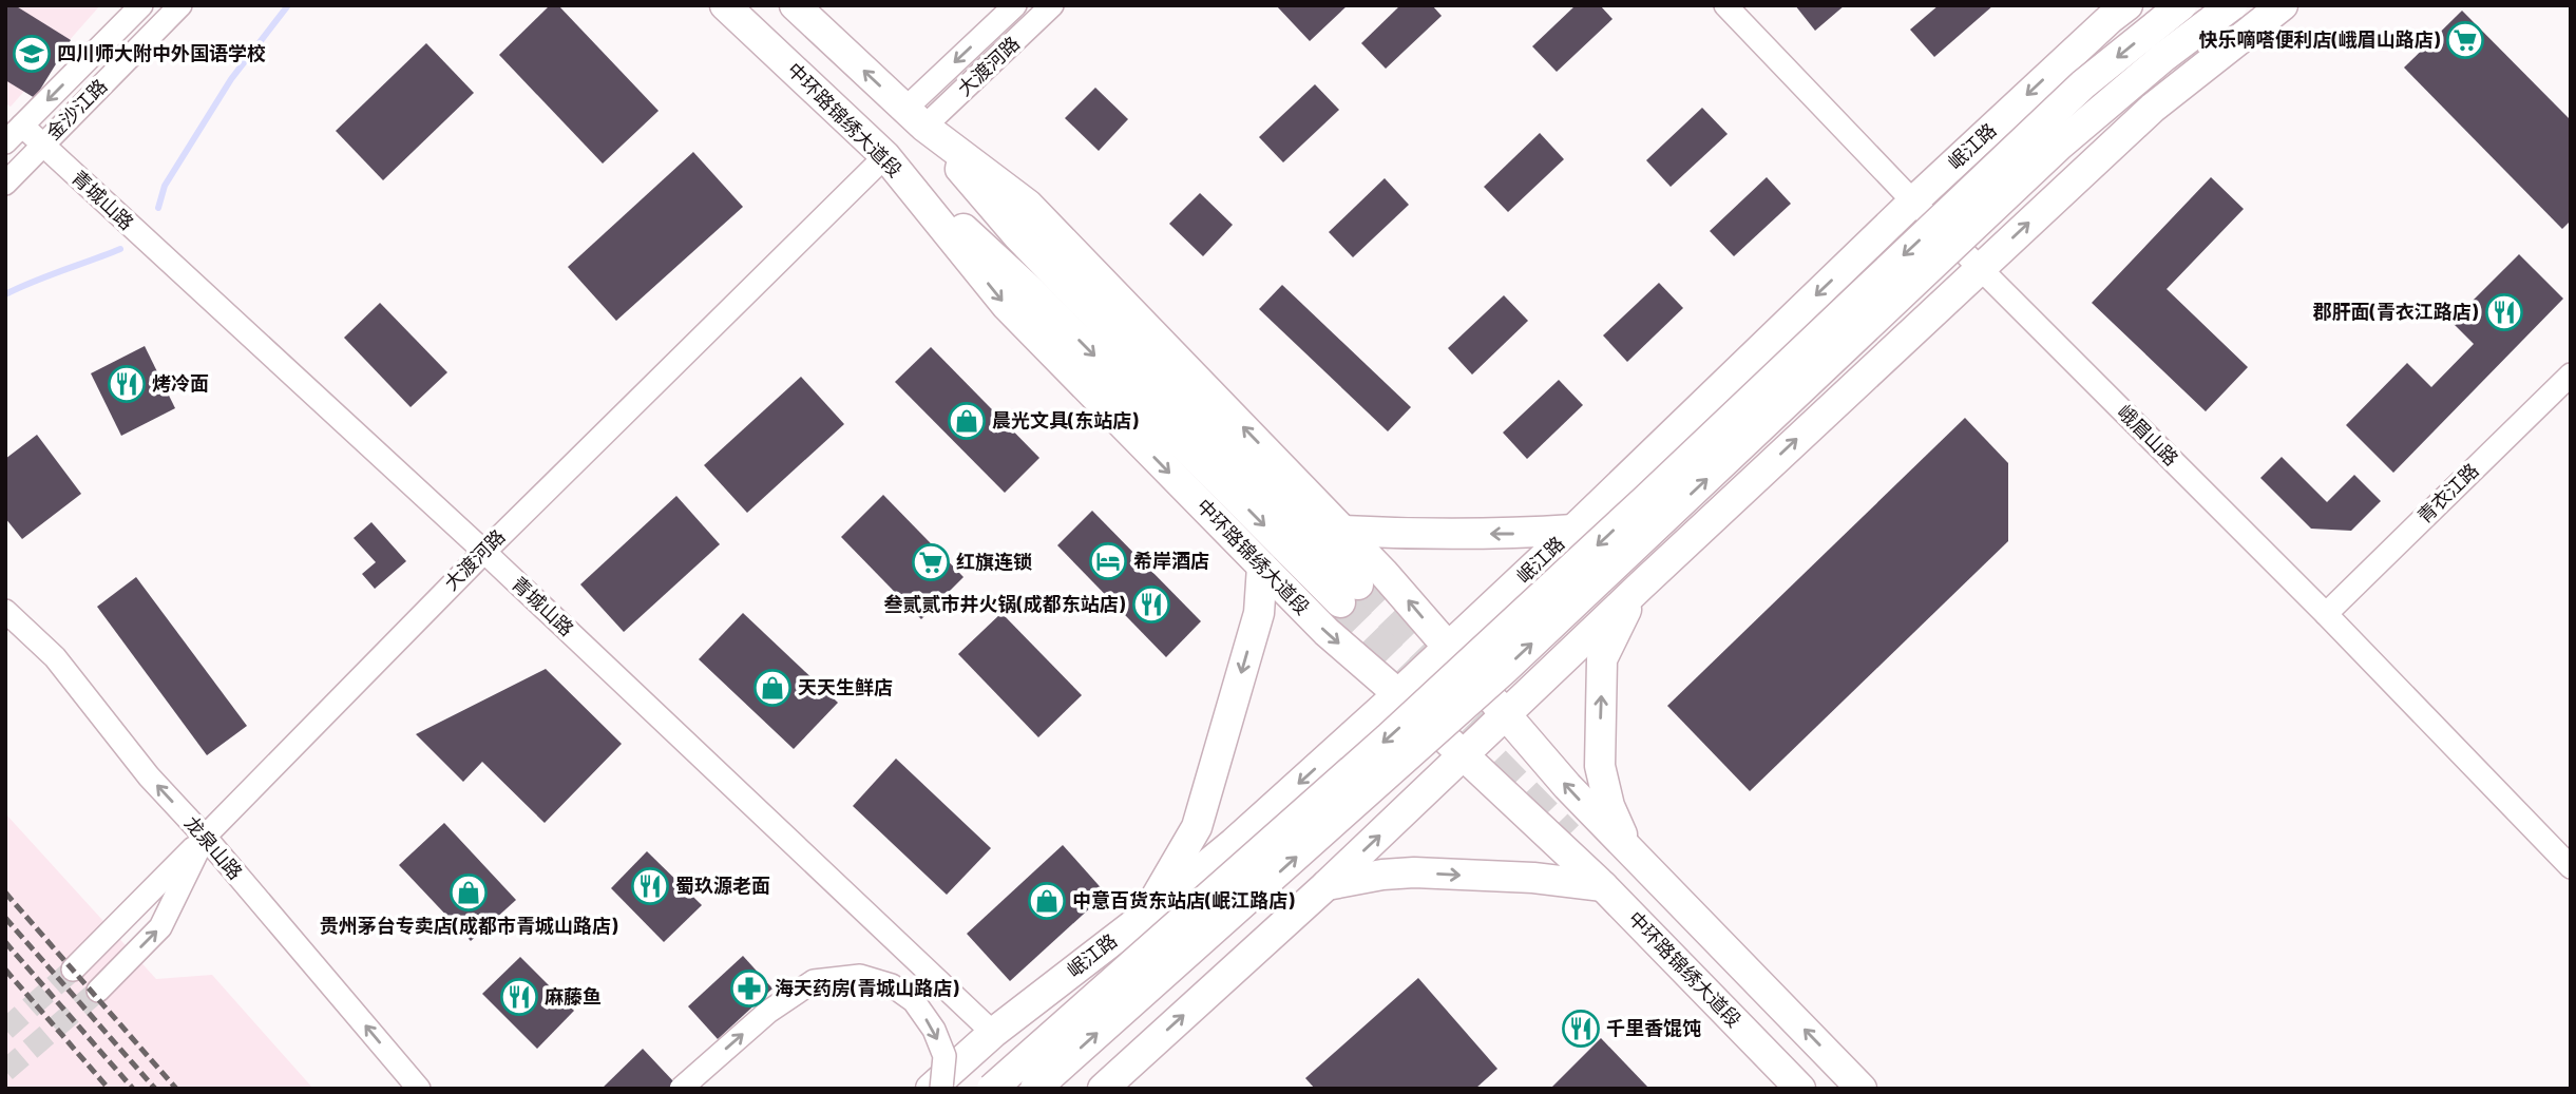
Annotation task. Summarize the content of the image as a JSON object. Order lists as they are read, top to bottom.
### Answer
{
  "streets": {
    "main road": ["中环路锦绣大道段", "岷江路"],
    "street": [
      "大渡河路",
      "金沙江路",
      "青城山路",
      "峨眉山路",
      "青衣江路",
      "龙泉山路"
    ]
  },
  "crossings": [
    ["大渡河路", "中环路锦绣大道段"],
    ["大渡河路", "青城山路"],
    ["大渡河路", "龙泉山路"],
    ["金沙江路", "青城山路"],
    ["中环路锦绣大道段", "岷江路"],
    ["岷江路", "青城山路"],
    ["岷江路", "峨眉山路"],
    ["峨眉山路", "青衣江路"]
  ],
  "one_way": ["龙泉山路"],
  "places": {
    "supermarket": ["快乐嘀嗒便利店(峨眉山路店)", "红旗连锁"],
    "school or university": ["四川师大附中外国语学校"],
    "restaurant": [
      "郡肝面(青衣江路店)",
      "烤冷面",
      "叁贰贰市井火锅(成都东站店)",
      "蜀玖源老面",
      "麻藤鱼",
      "千里香馄饨"
    ],
    "shop": [
      "晨光文具(东站店)",
      "天天生鲜店",
      "贵州茅台专卖店(成都市青城山路店)",
      "中意百货东站店(岷江路店)"
    ],
    "hotel": ["希岸酒店"],
    "pharmacy": ["海天药房(青城山路店)"]
  }
}
